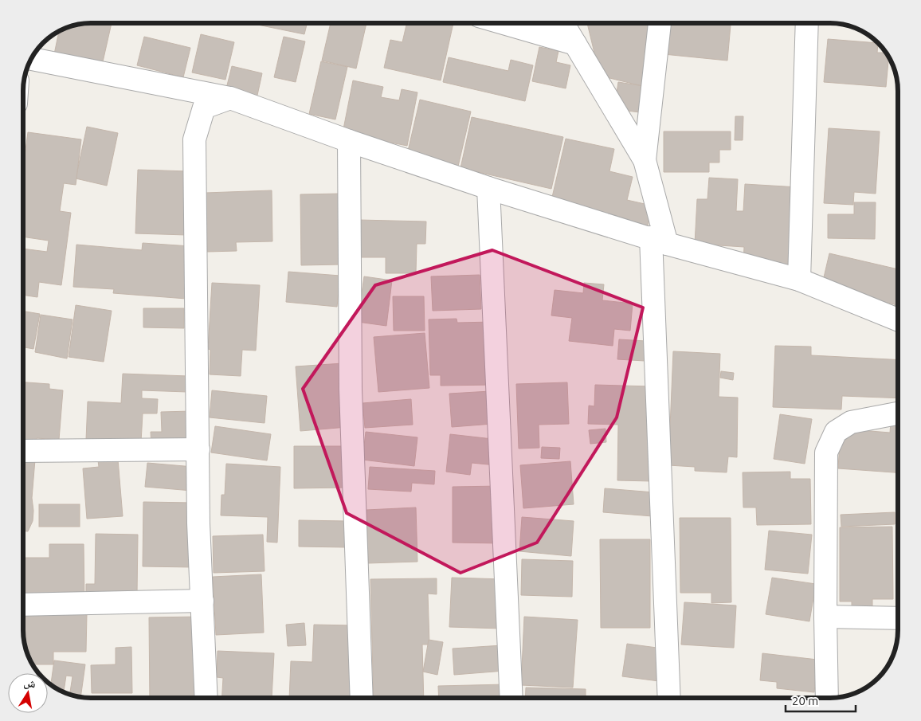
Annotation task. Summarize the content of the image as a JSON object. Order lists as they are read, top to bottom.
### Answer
{
  "scale_bar": "20 m",
  "north": "top"
}
